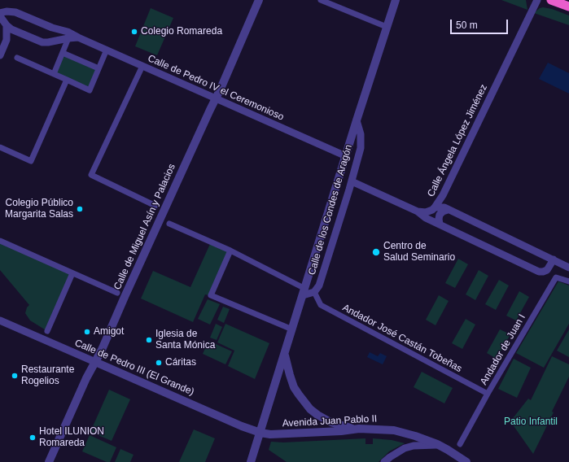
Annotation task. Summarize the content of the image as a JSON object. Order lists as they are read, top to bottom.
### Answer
{
  "streets": {
    "street": [
      "Calle de Pedro IV el Ceremonioso",
      "Calle Ángela López Jiménez",
      "Calle de los Condes de Aragón",
      "Calle de Miguel Asín y Palacios",
      "Andador José Castán Tobeñas",
      "Andador de Juan I",
      "Calle de Pedro III (El Grande)",
      "Avenida Juan Pablo II"
    ]
  },
  "crossings": [
    ["Calle de Pedro IV el Ceremonioso", "Calle de los Condes de Aragón"],
    ["Calle de Pedro IV el Ceremonioso", "Calle de Miguel Asín y Palacios"],
    ["Calle de los Condes de Aragón", "Andador José Castán Tobeñas"],
    ["Calle de los Condes de Aragón", "Calle de Pedro III (El Grande)"],
    ["Calle de los Condes de Aragón", "Avenida Juan Pablo II"],
    ["Calle de Miguel Asín y Palacios", "Calle de Pedro III (El Grande)"],
    ["Andador José Castán Tobeñas", "Andador de Juan I"],
    ["Calle de Pedro III (El Grande)", "Avenida Juan Pablo II"]
  ],
  "parks": ["Patio Infantil"],
  "places": [
    "Colegio Romareda",
    "Colegio Público Margarita Salas",
    "Centro de Salud Seminario",
    "Amigot",
    "Iglesia de Santa Mónica",
    "Cáritas",
    "Restaurante Rogelios",
    "Hotel ILUNION Romareda"
  ],
  "scale_bar": "50 m"
}
